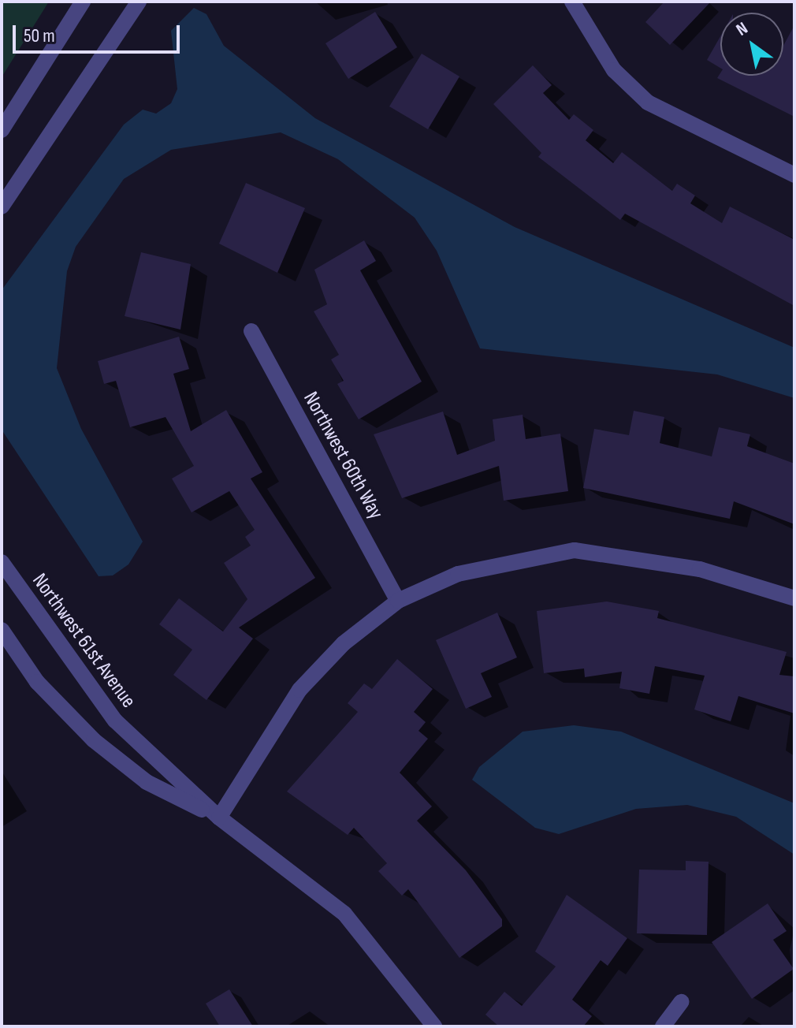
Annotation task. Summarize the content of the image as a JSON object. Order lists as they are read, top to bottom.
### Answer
{
  "streets": {
    "street": ["Northwest 60th Way", "Northwest 61st Avenue"]
  },
  "scale_bar": "50 m",
  "north": "top left"
}
